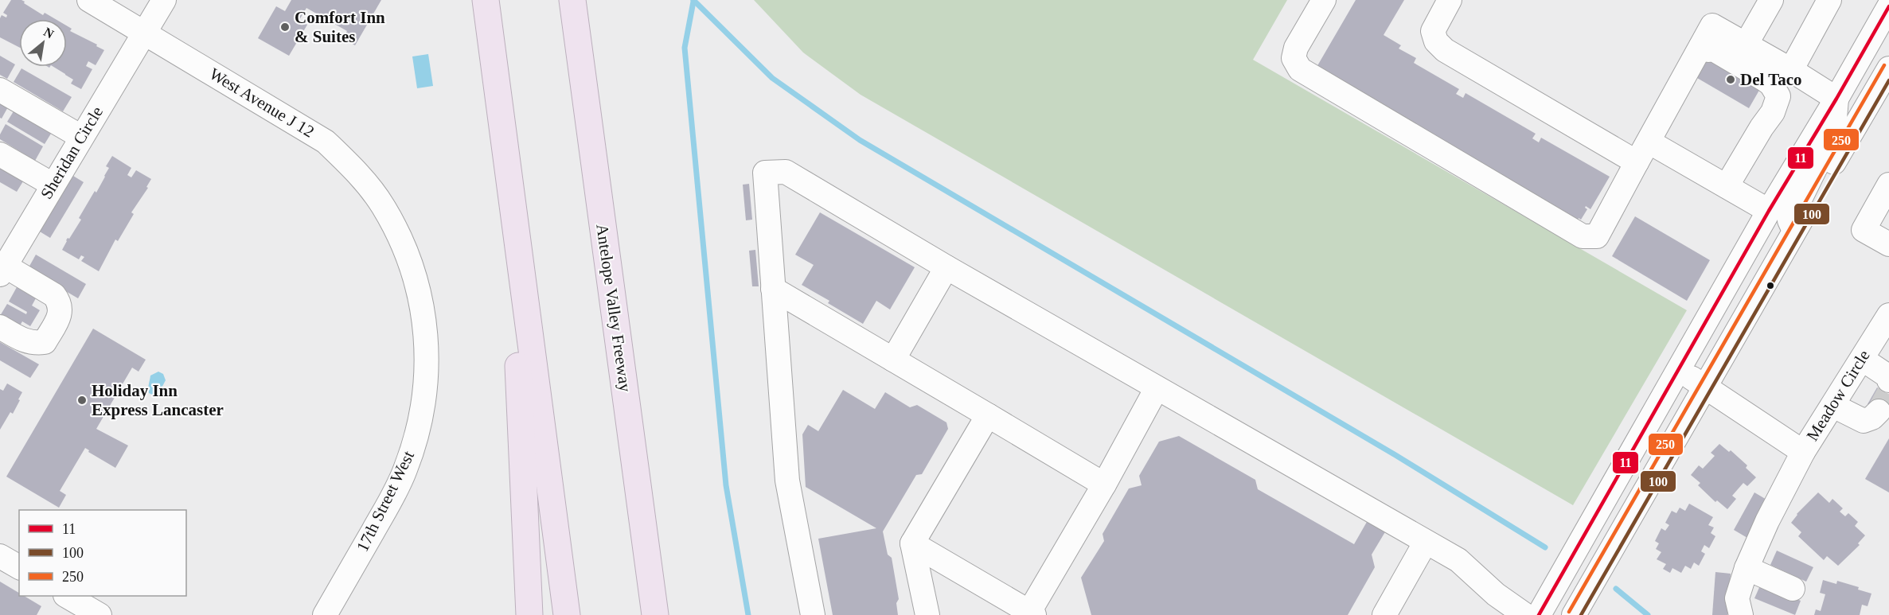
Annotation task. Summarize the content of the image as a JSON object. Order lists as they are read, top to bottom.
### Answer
{
  "streets": {
    "highway": ["Antelope Valley Freeway"],
    "street": [
      "West Avenue J 12",
      "Sheridan Circle",
      "Meadow Circle",
      "17th Street West"
    ]
  },
  "crossings": [
    ["West Avenue J 12", "Sheridan Circle"],
    ["West Avenue J 12", "17th Street West"]
  ],
  "places": ["Comfort Inn & Suites", "Del Taco", "Holiday Inn Express Lancaster"],
  "lines": ["transit line 11", "transit line 250", "transit line 100"],
  "legend": ["11", "100", "250"],
  "north": "top right"
}
